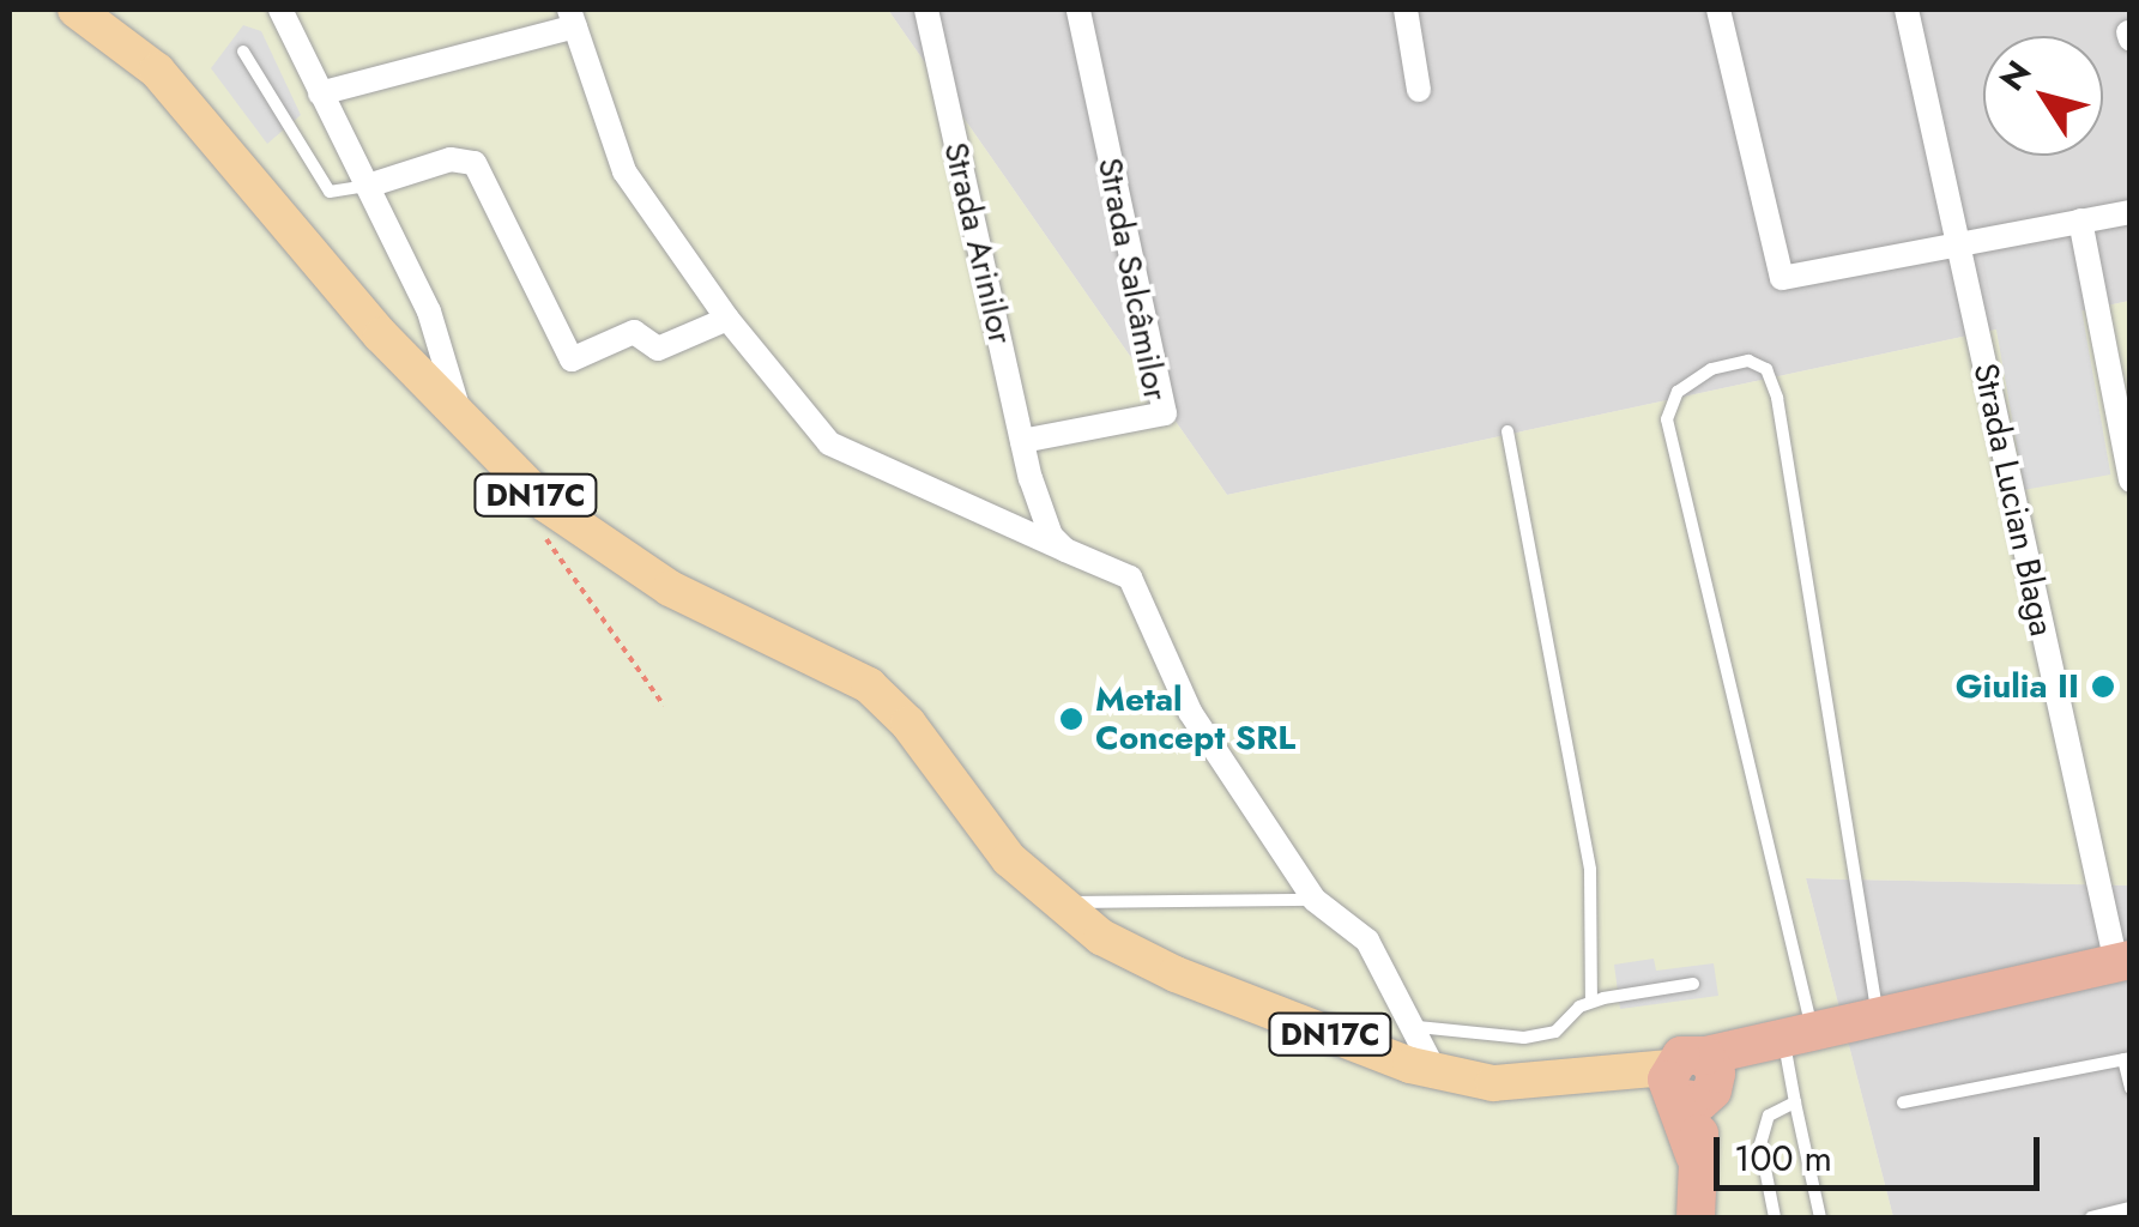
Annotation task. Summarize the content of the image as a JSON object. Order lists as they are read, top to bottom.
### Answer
{
  "streets": {
    "highway": ["DN17C", "Strada Lucian Blaga"],
    "street": ["Strada Arinilor", "Strada Salcâmilor"]
  },
  "crossings": [
    ["Strada Arinilor", "Strada Salcâmilor"],
    ["DN17C", "Strada Lucian Blaga"]
  ],
  "places": ["Giulia II", "Metal Concept SRL"],
  "scale_bar": "100 m",
  "north": "top left"
}
